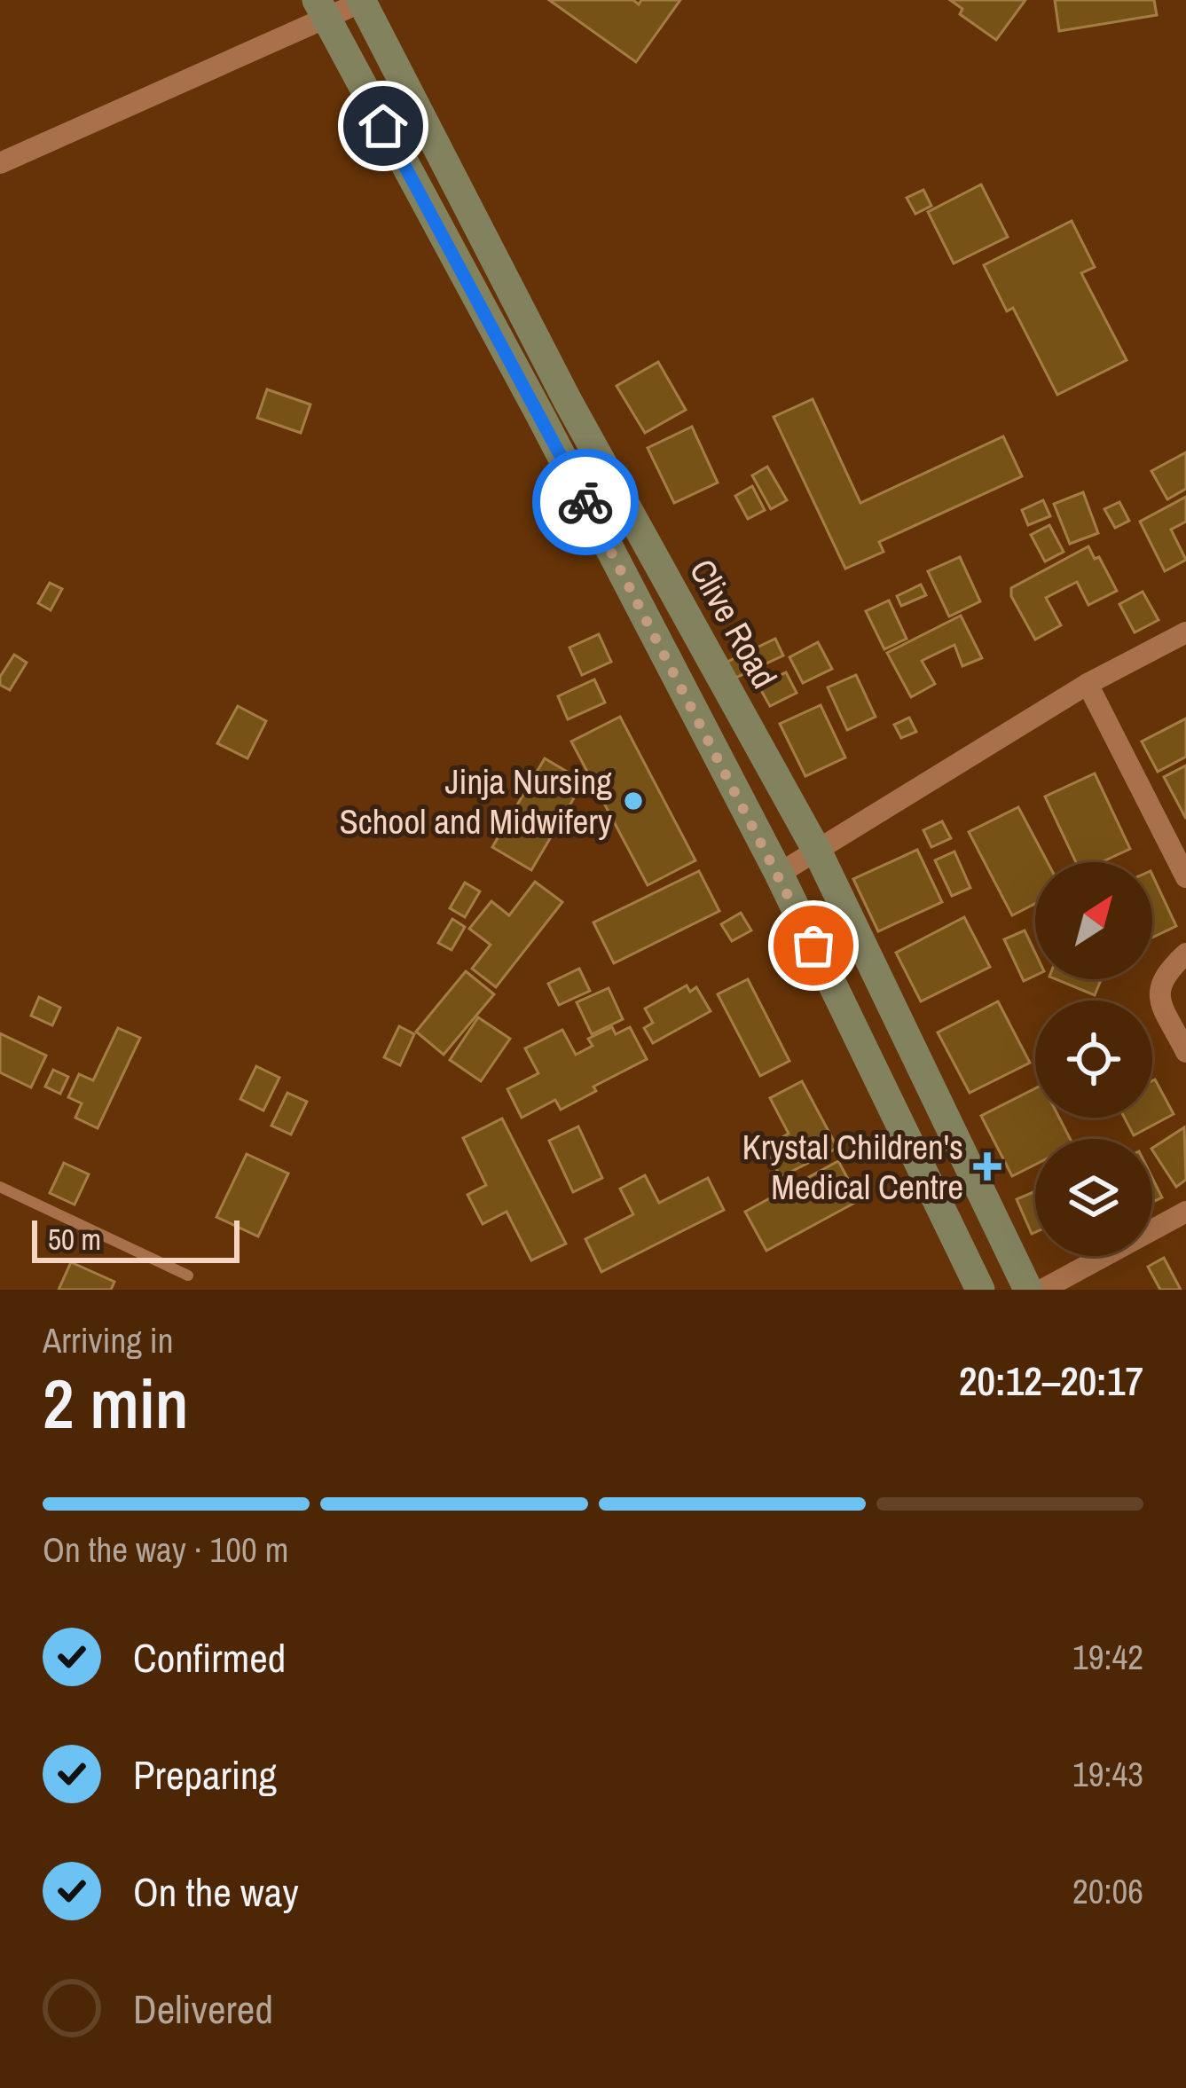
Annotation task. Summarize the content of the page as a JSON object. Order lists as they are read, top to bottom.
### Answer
{
  "streets": {
    "street": ["Clive Road"]
  },
  "places": {
    "other": ["Jinja Nursing School and Midwifery"],
    "health": ["Krystal Children's Medical Centre"]
  },
  "scale_bar": "50 m",
  "north": "top right",
  "page": {
    "scale": "50 m",
    "heading": ["2 min", "Arriving in", "20:12–20:17"],
    "bar": "On the way · 100 m",
    "list": [
      ["Confirmed", "19:42"],
      ["Preparing", "19:43"],
      ["On the way", "20:06"],
      "Delivered"
    ]
  }
}
